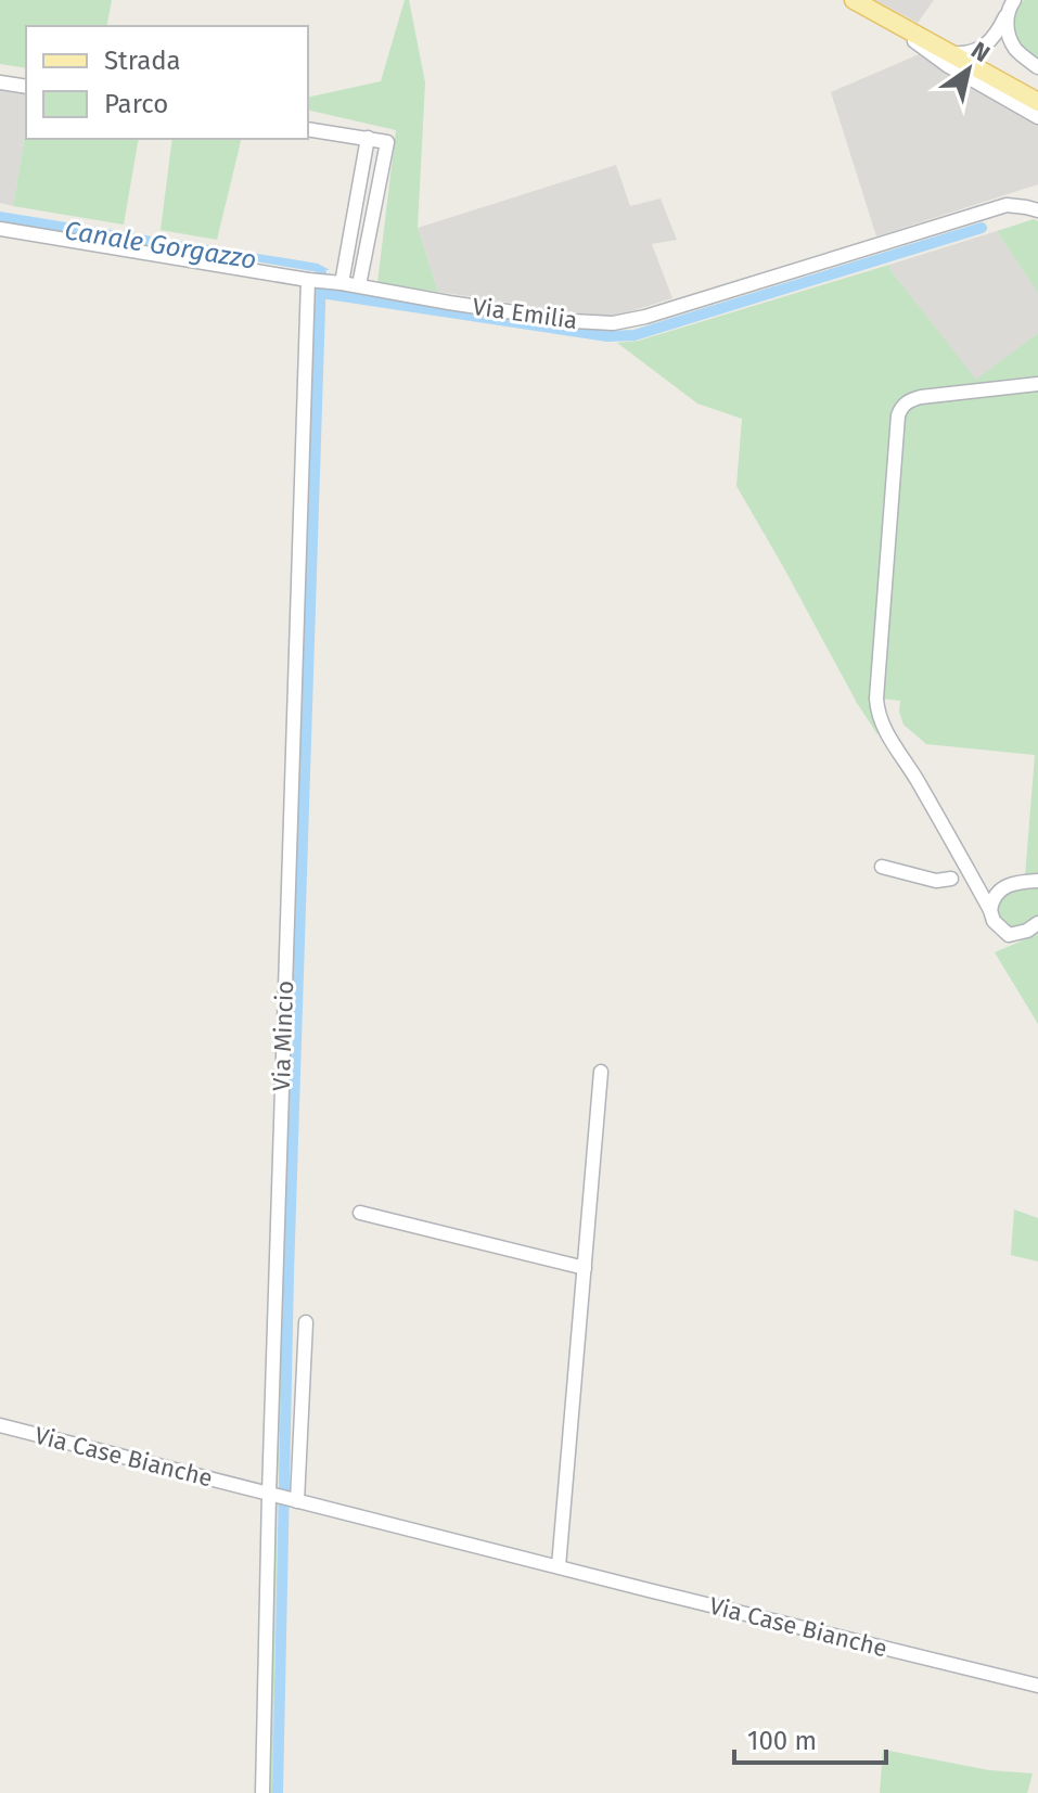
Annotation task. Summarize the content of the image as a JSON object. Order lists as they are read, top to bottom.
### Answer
{
  "streets": {
    "street": ["Via Emilia", "Via Mincio", "Via Case Bianche"]
  },
  "crossings": [
    ["Via Emilia", "Via Mincio"],
    ["Via Mincio", "Via Case Bianche"]
  ],
  "water": ["Canale Gorgazzo"],
  "legend": ["Strada", "Parco"],
  "scale_bar": "100 m",
  "north": "top right"
}
